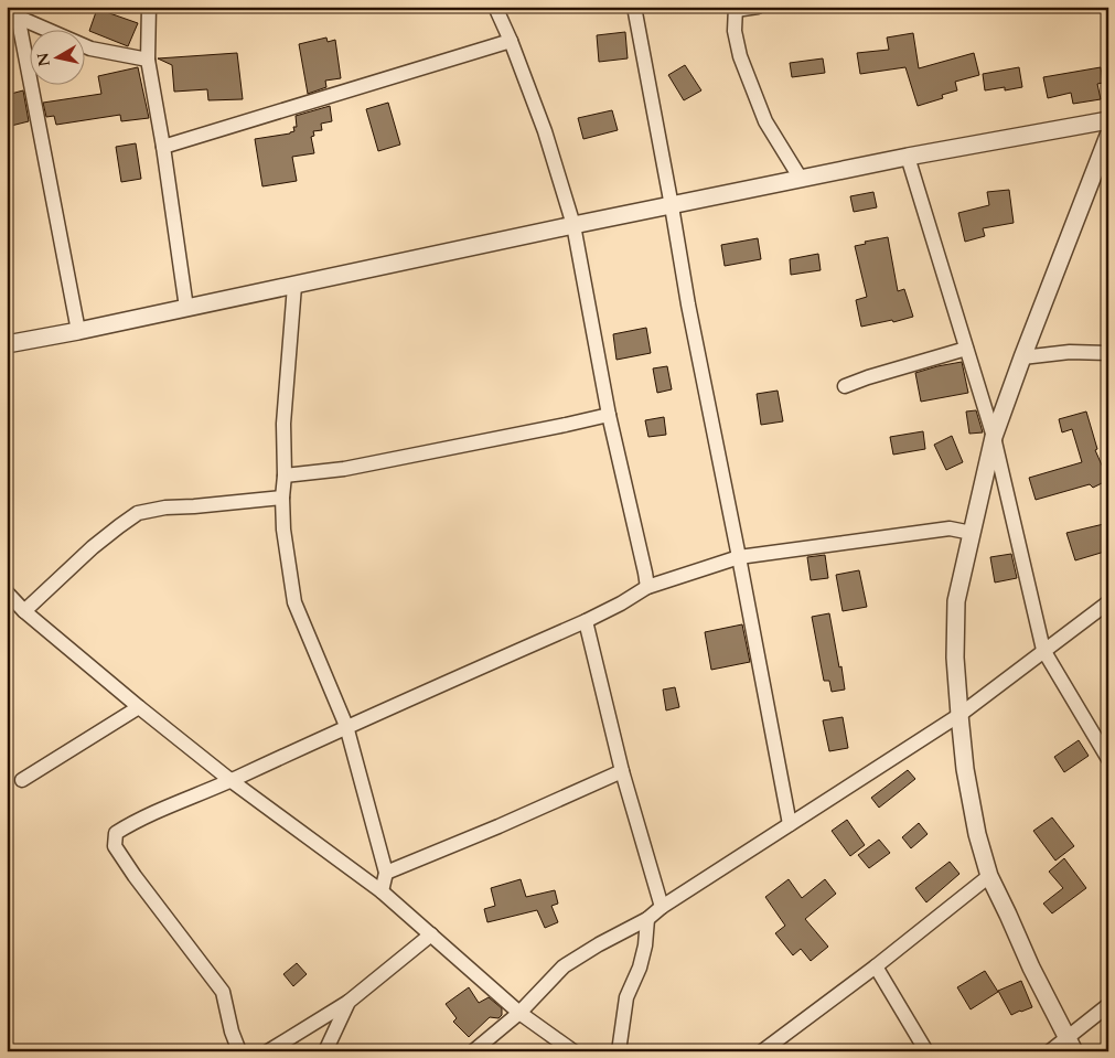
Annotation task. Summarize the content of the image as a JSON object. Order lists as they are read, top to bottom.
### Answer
{
  "north": "left"
}
